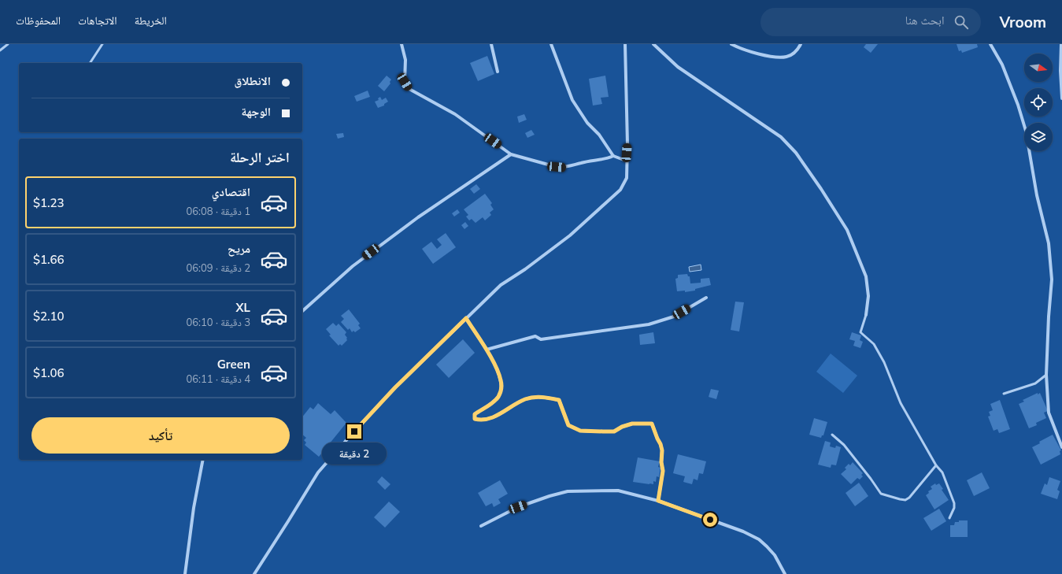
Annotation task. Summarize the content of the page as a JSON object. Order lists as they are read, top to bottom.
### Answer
{
  "north": "right",
  "page": {
    "header": "Vroom",
    "search": "ابحث هنا",
    "nav": ["الخريطة", "الاتجاهات", "المحفوظات"],
    "banner": ["الانطلاق", "الوجهة"],
    "heading": "اختر الرحلة",
    "list": [
      {
        "name": "اقتصادي",
        "note": "1 دقيقة · 06:08",
        "value": "$1.23"
      },
      {
        "name": "مريح",
        "note": "2 دقيقة · 06:09",
        "value": "$1.66"
      },
      {
        "name": "XL",
        "note": "3 دقيقة · 06:10",
        "value": "$2.10"
      },
      {
        "name": "Green",
        "note": "4 دقيقة · 06:11",
        "value": "$1.06"
      }
    ],
    "buttons": "تأكيد",
    "bubble": "2 دقيقة"
  }
}
